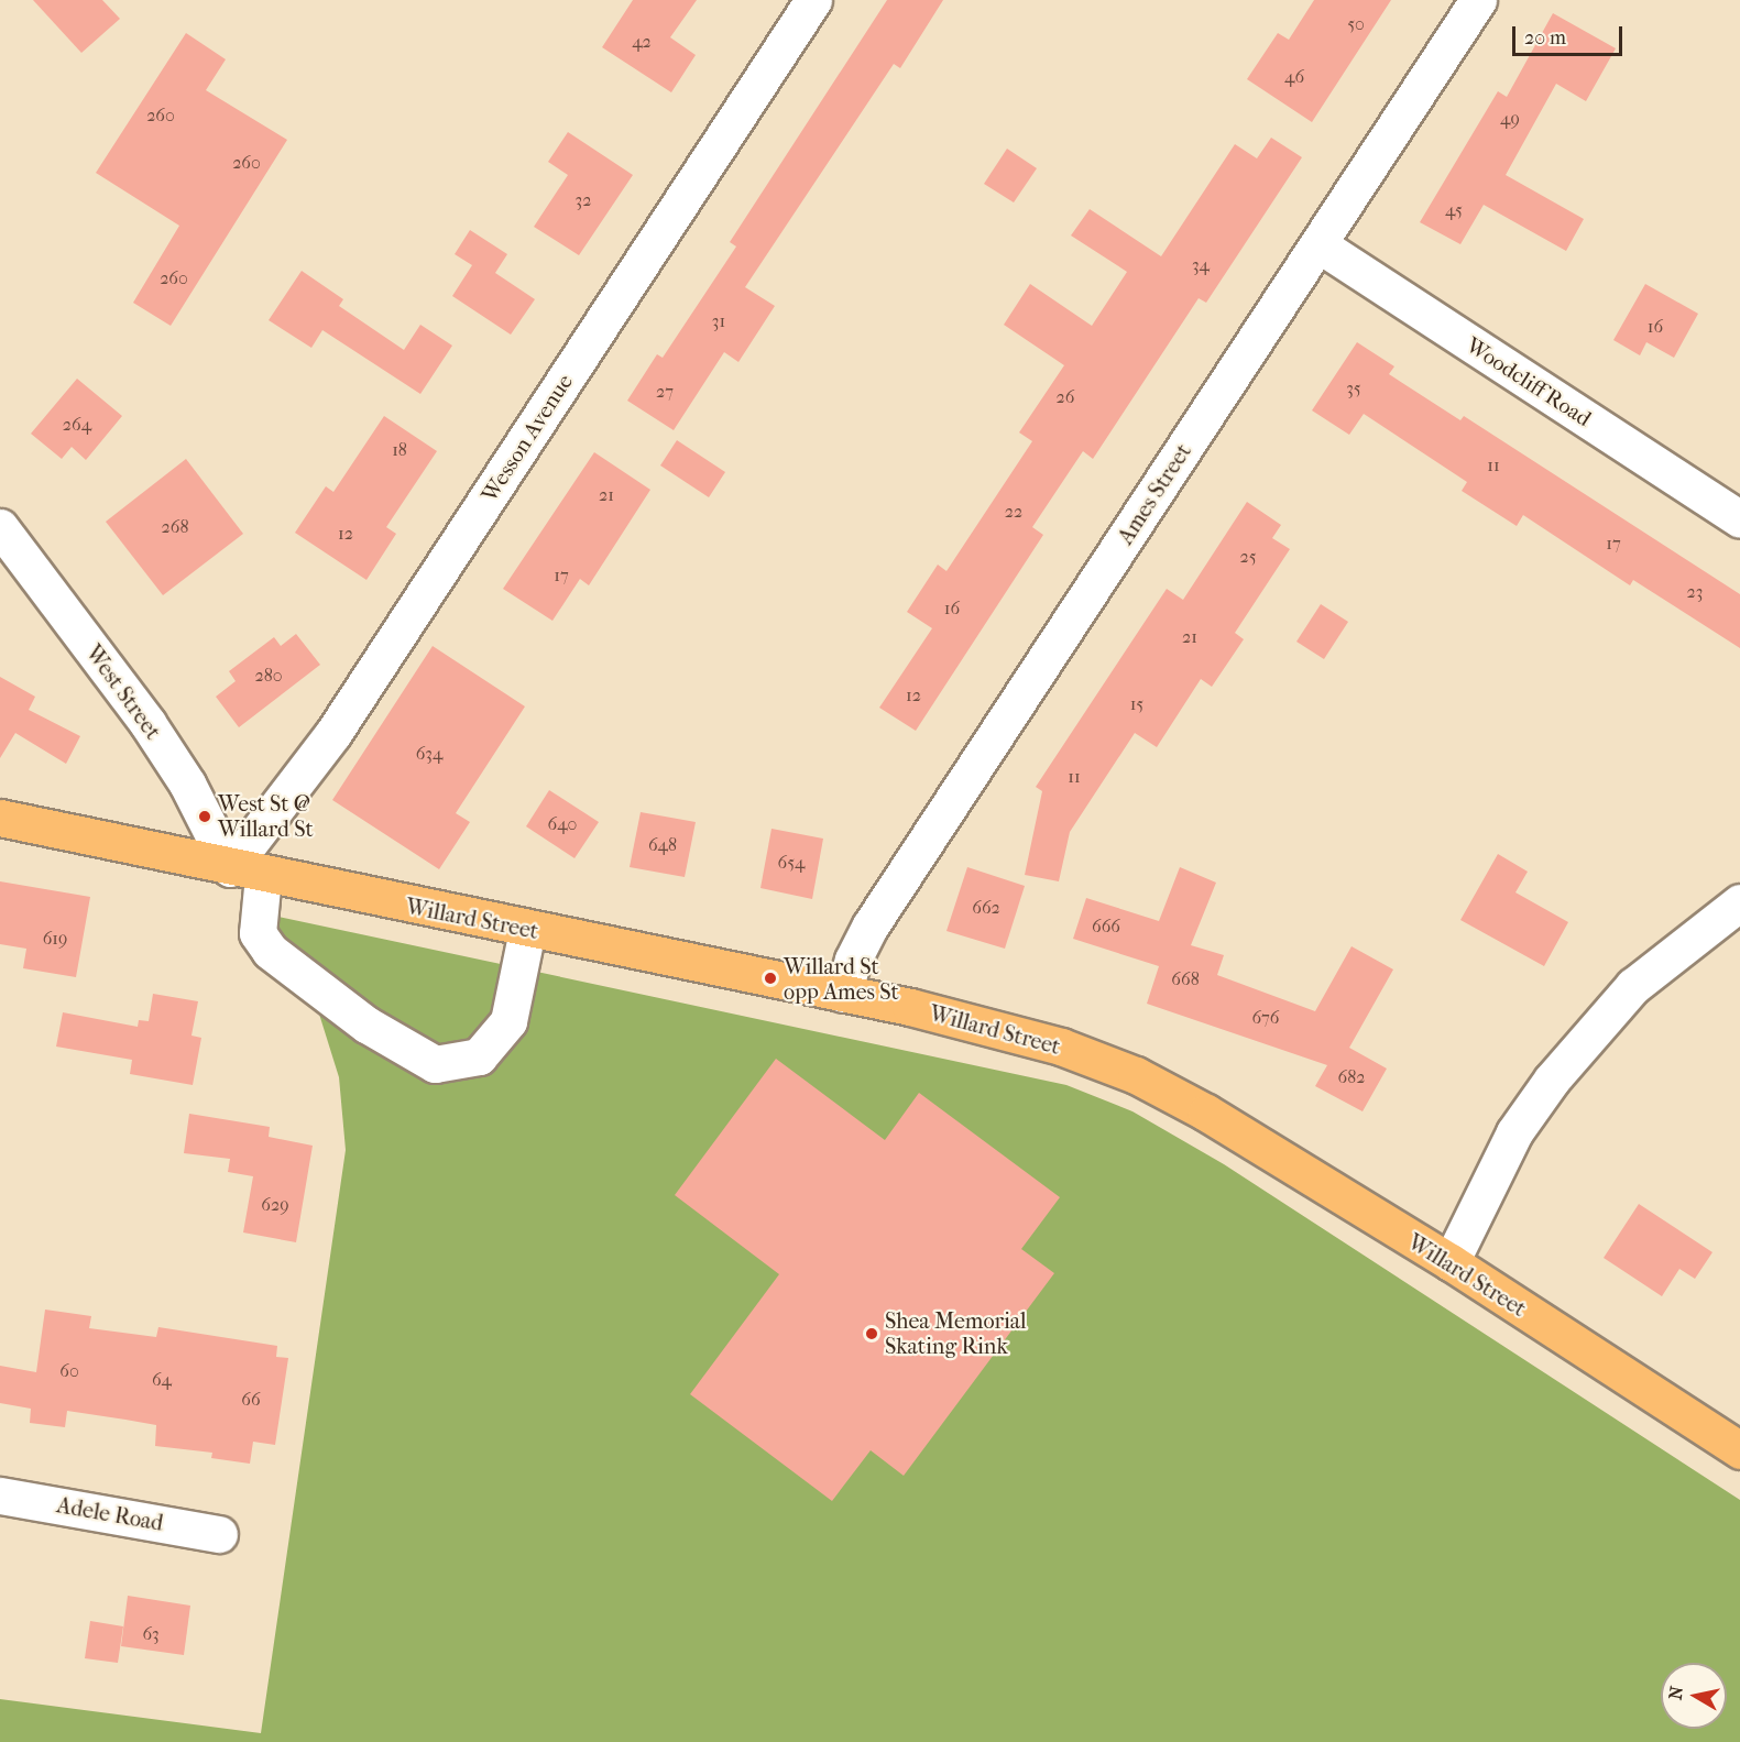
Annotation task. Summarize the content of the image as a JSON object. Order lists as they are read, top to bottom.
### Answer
{
  "streets": {
    "main road": ["Willard Street"],
    "street": [
      "Woodcliff Road",
      "Wesson Avenue",
      "Ames Street",
      "West Street",
      "Adele Road"
    ]
  },
  "crossings": [
    ["Woodcliff Road", "Ames Street"],
    ["Wesson Avenue", "West Street"],
    ["Wesson Avenue", "Willard Street"],
    ["Ames Street", "Willard Street"],
    ["West Street", "Willard Street"]
  ],
  "places": ["West St @ Willard St", "Willard St opp Ames St", "Shea Memorial Skating Rink"],
  "house_numbers": [
    "50",
    "42",
    "46",
    "260",
    "49",
    "260",
    "32",
    "45",
    "34",
    "260",
    "31",
    "16",
    "35",
    "27",
    "26",
    "264",
    "18",
    "11",
    "21",
    "22",
    "268",
    "12",
    "17",
    "25",
    "17",
    "23",
    "16",
    "21",
    "280",
    "12",
    "15",
    "634",
    "11",
    "640",
    "648",
    "654",
    "662",
    "666",
    "619",
    "668",
    "676",
    "682",
    "629",
    "60",
    "64",
    "66",
    "63"
  ],
  "scale_bar": "20 m",
  "north": "left"
}
